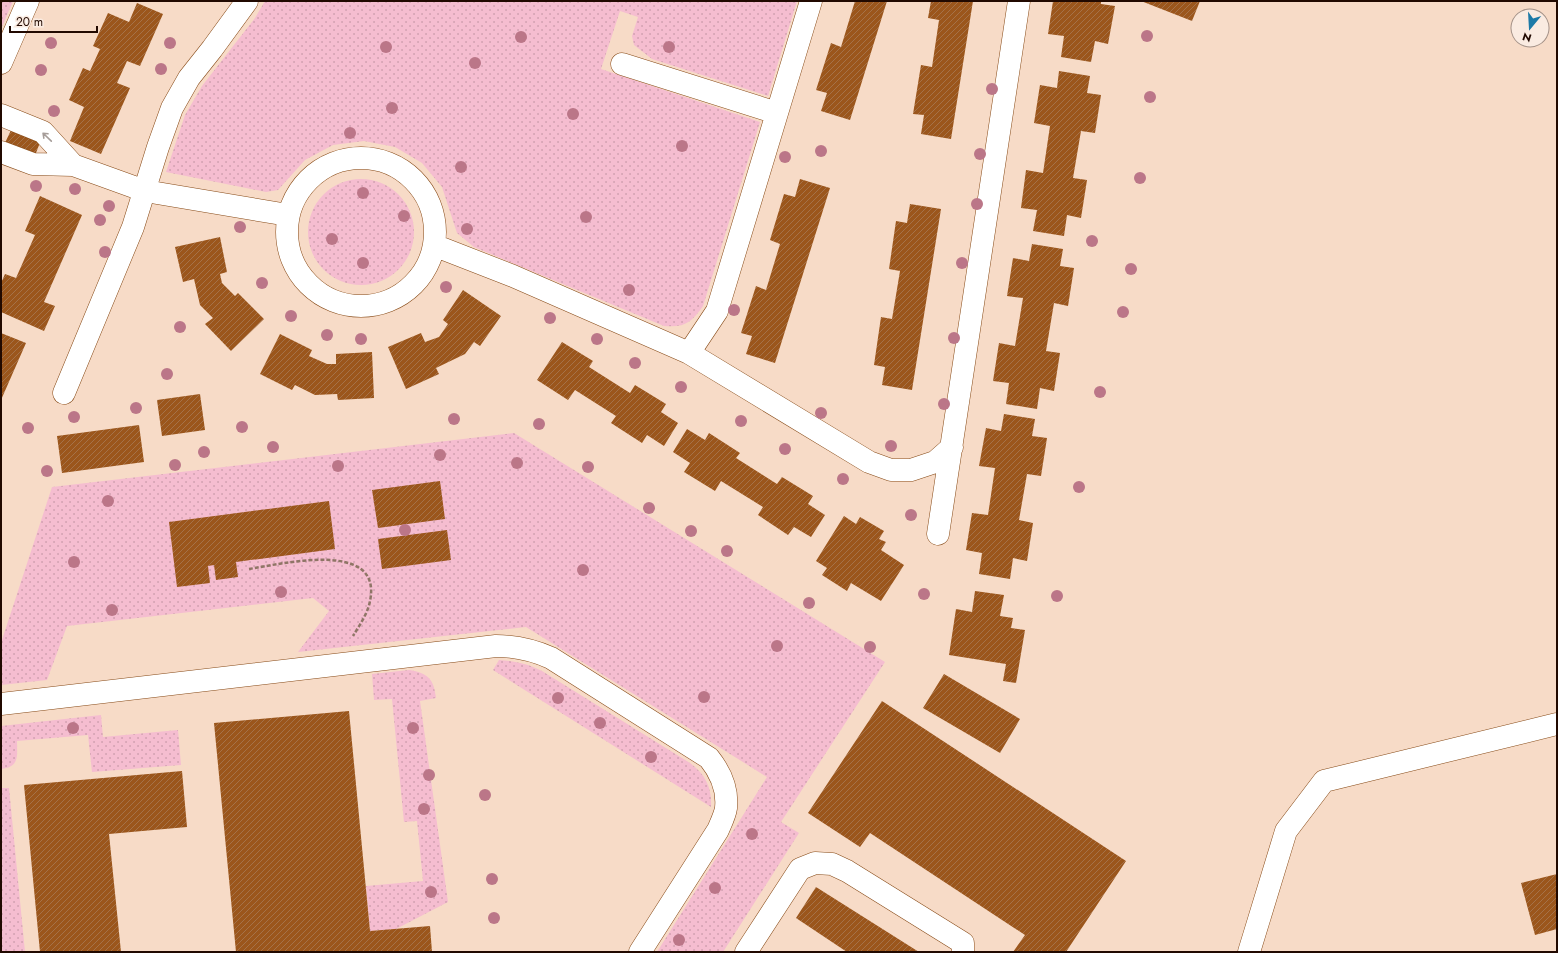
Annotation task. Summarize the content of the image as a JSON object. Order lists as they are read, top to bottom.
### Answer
{
  "scale_bar": "20 m",
  "north": "bottom"
}
